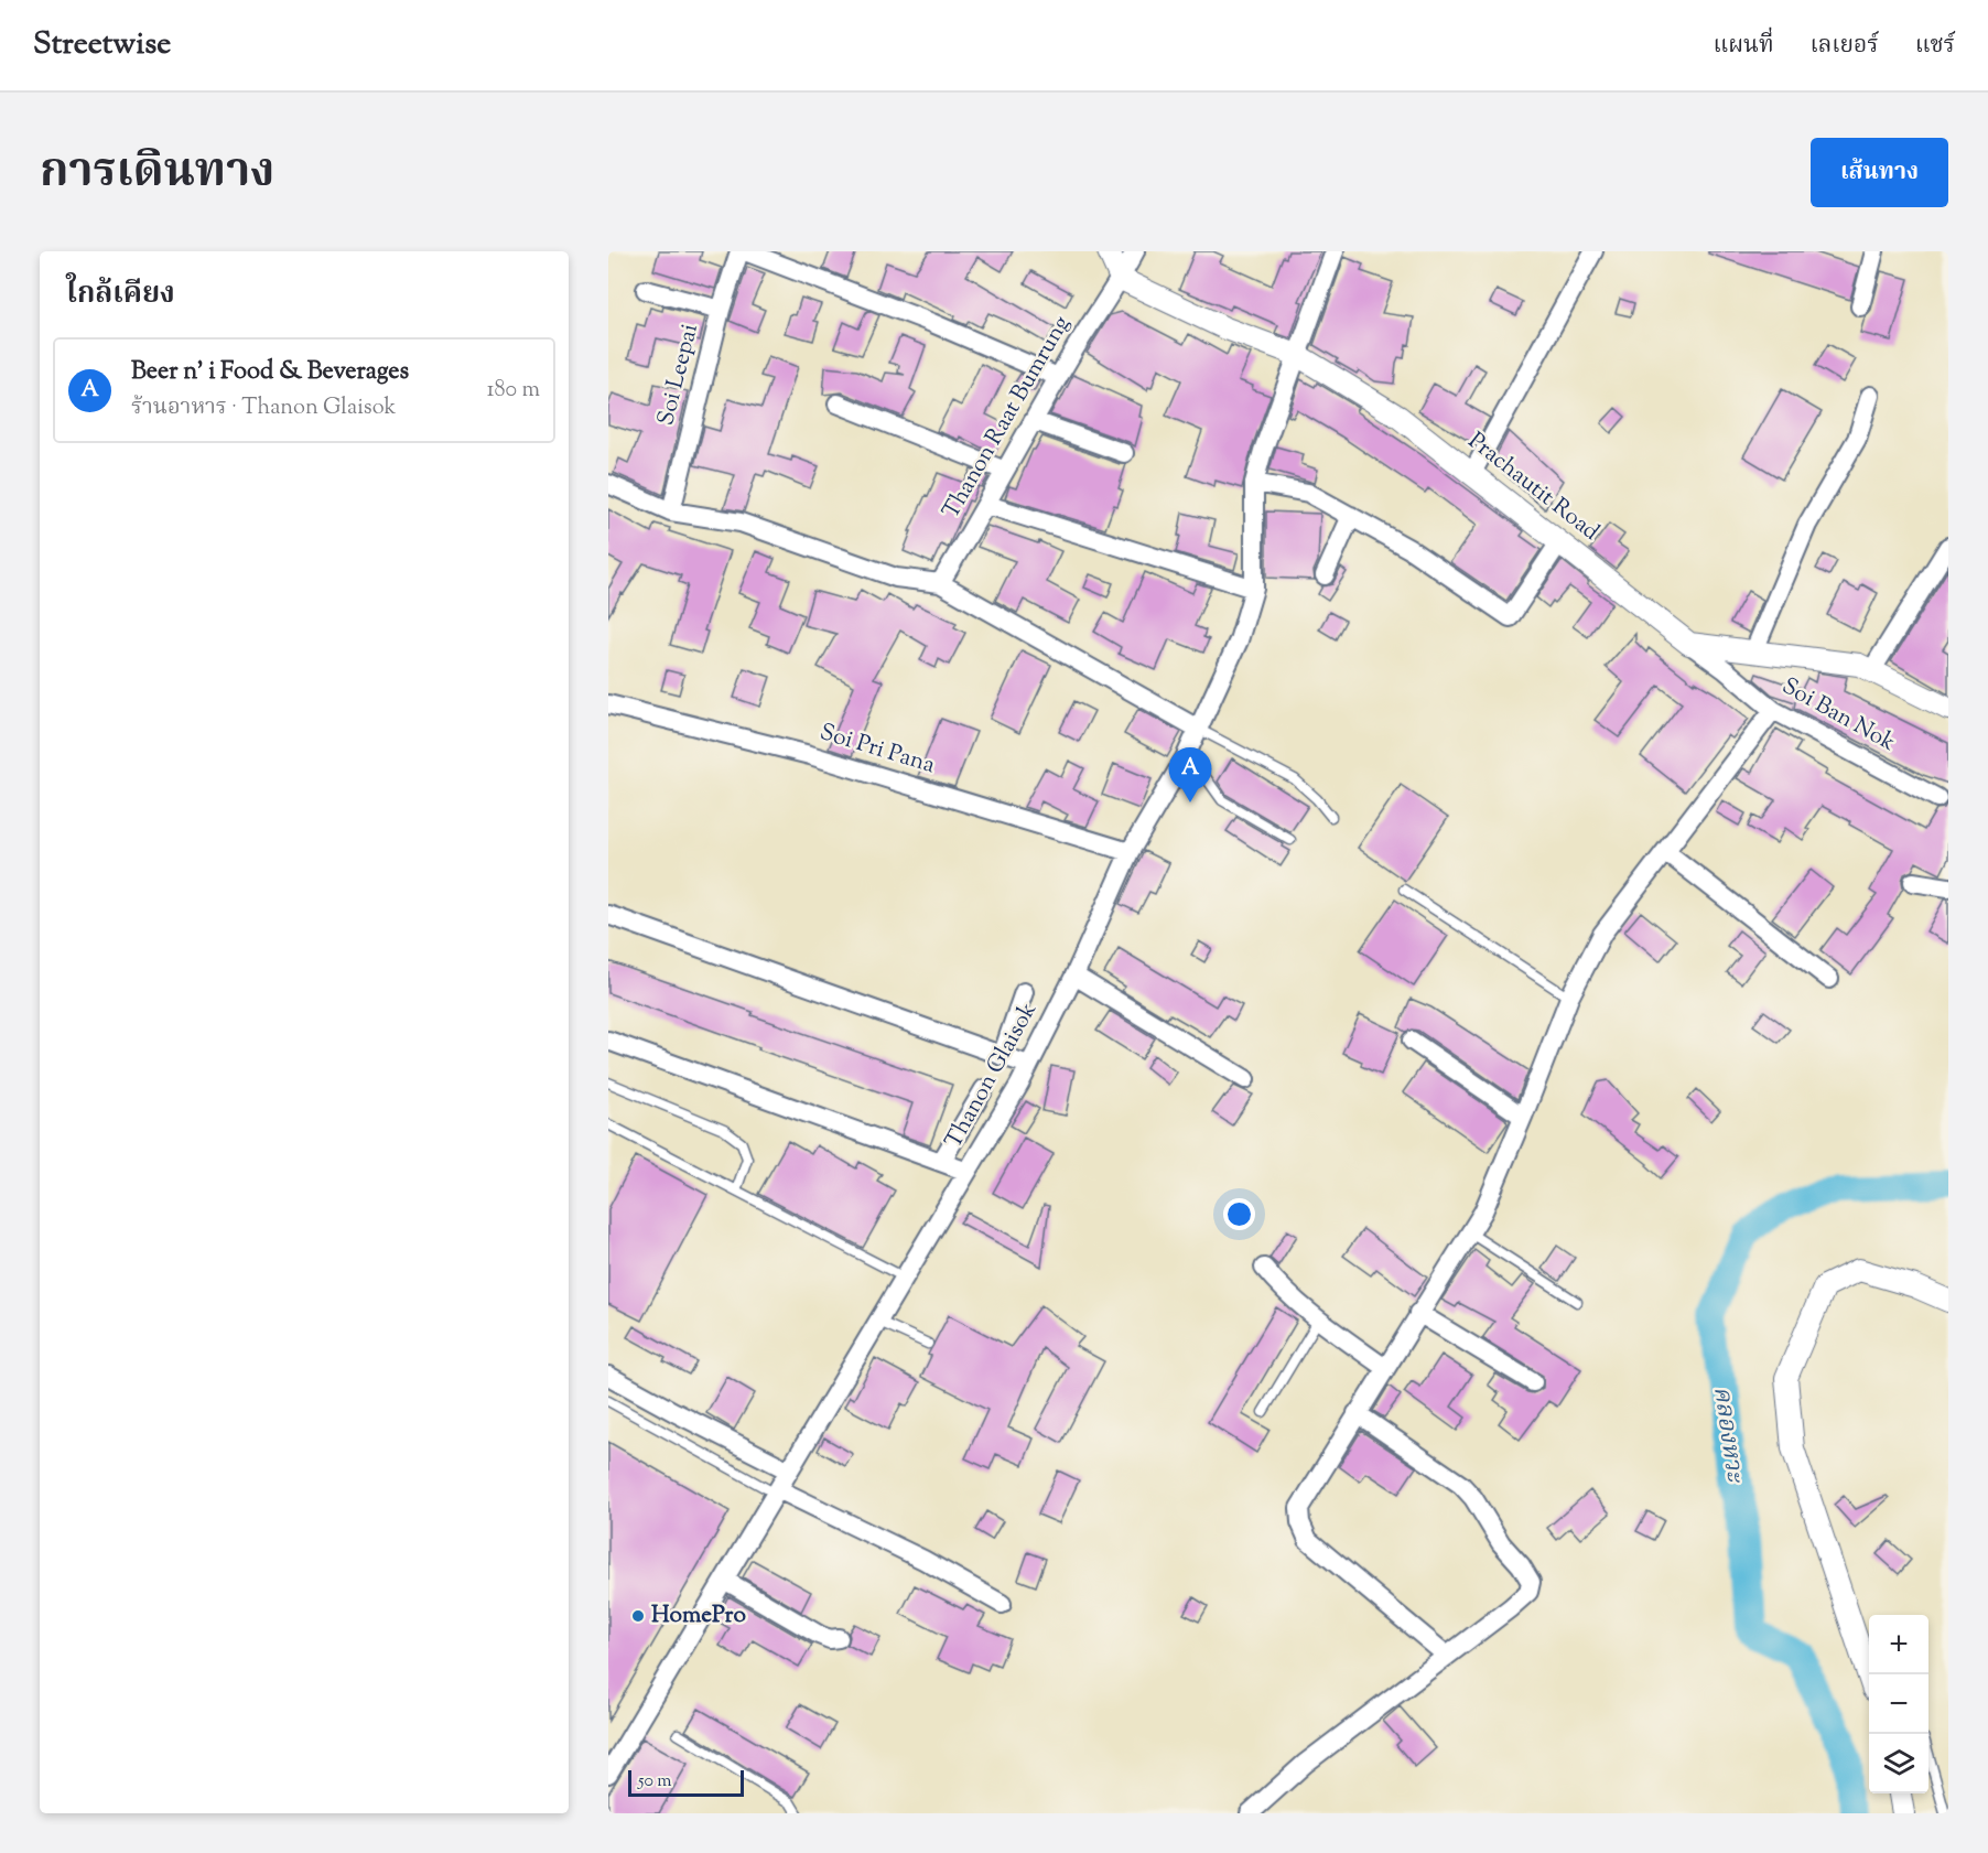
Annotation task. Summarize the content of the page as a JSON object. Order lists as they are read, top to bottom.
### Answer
{
  "streets": {
    "street": [
      "Soi Leepai",
      "Thanon Raat Bumrung",
      "Prachautit Road",
      "Soi Ban Nok",
      "Soi Pri Pana",
      "Thanon Glaisok"
    ]
  },
  "crossings": [
    ["Thanon Raat Bumrung", "Prachautit Road"],
    ["Prachautit Road", "Soi Ban Nok"],
    ["Prachautit Road", "Thanon Glaisok"],
    ["Soi Pri Pana", "Thanon Glaisok"]
  ],
  "water": ["คลองหวะ"],
  "places": ["HomePro"],
  "scale_bar": "50 m",
  "page": {
    "header": "Streetwise",
    "nav": ["แผนที่", "เลเยอร์", "แชร์"],
    "title": "การเดินทาง",
    "buttons": "เส้นทาง",
    "heading": "ใกล้เคียง",
    "list": [
      {
        "mark": "A",
        "name": "Beer n' i Food & Beverages",
        "note": "ร้านอาหาร · Thanon Glaisok",
        "value": "180 m"
      }
    ],
    "pins": "A",
    "map_buttons": ["+", "−"],
    "scale": "50 m"
  }
}
